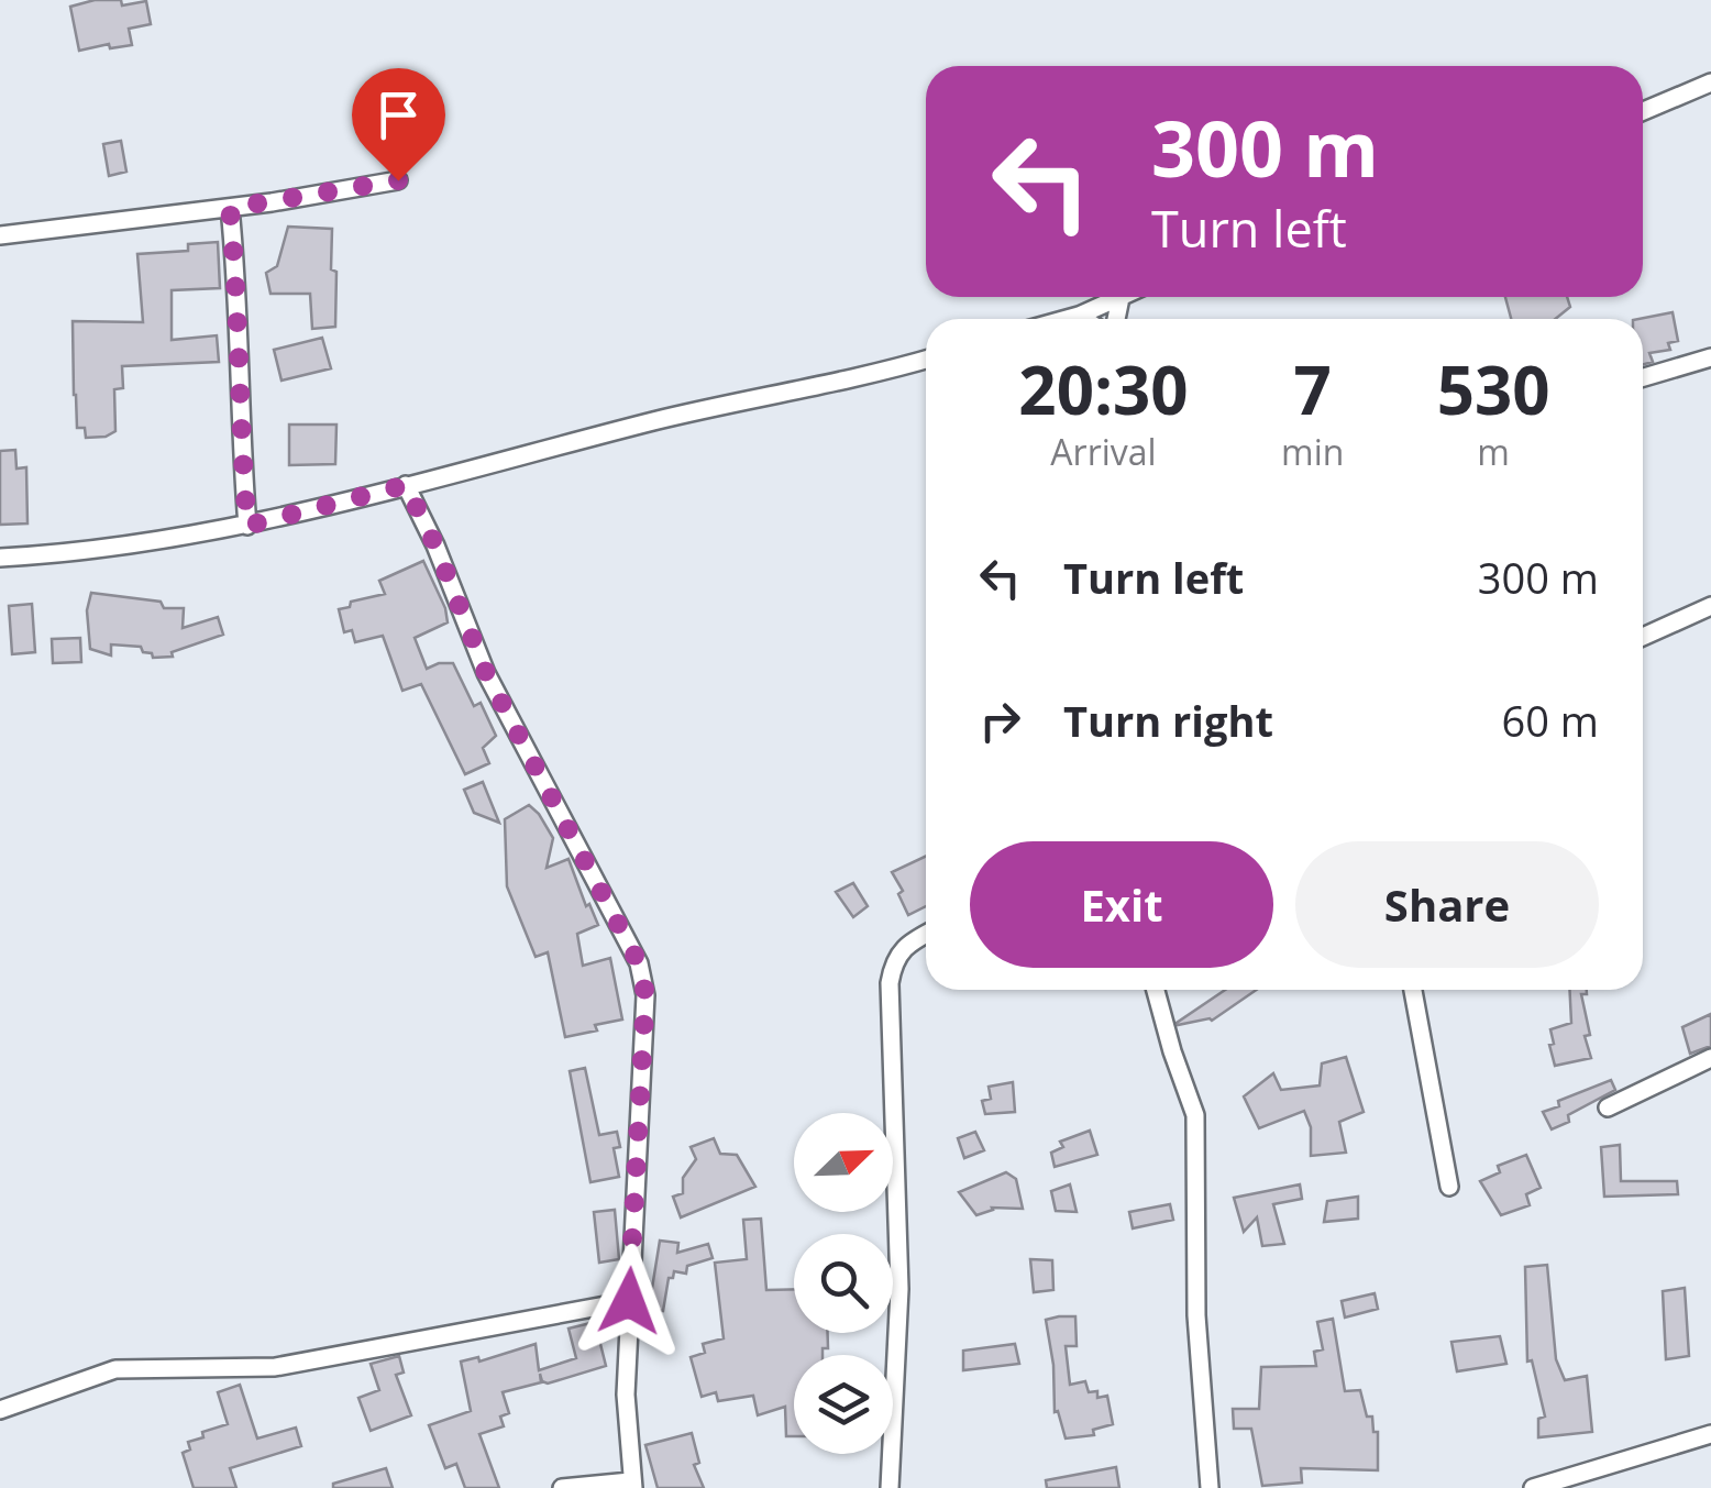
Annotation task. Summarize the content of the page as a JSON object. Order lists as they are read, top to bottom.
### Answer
{
  "north": "top right",
  "page": {
    "turn": ["300 m", "Turn left"],
    "eta": [
      "20:30",
      "Arrival",
      "7",
      "min",
      "530",
      "m"
    ],
    "list": [
      {
        "name": "Turn left",
        "value": "300 m"
      },
      {
        "name": "Turn right",
        "value": "60 m"
      }
    ],
    "buttons": ["Exit", "Share"]
  }
}
